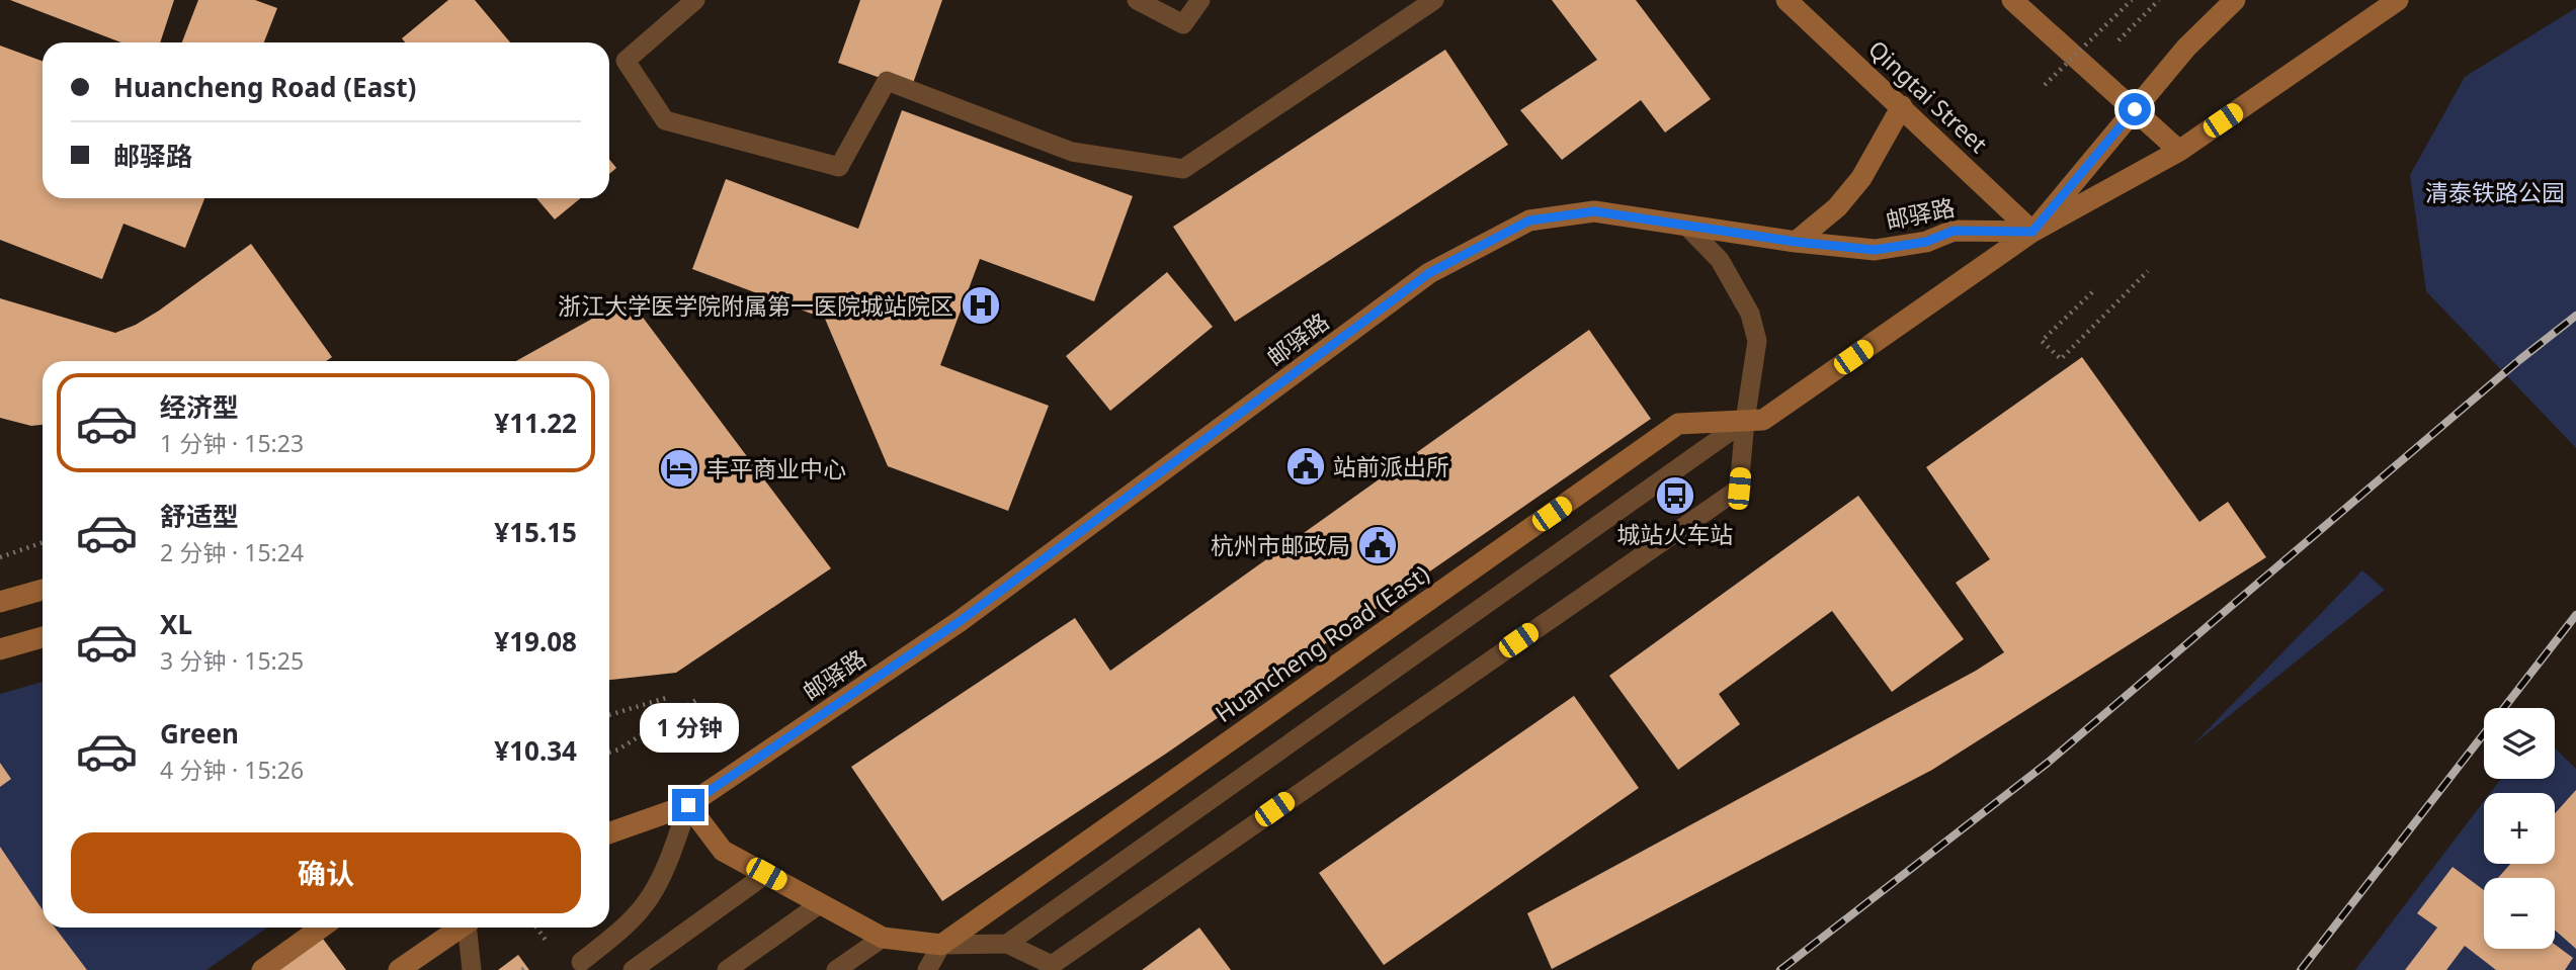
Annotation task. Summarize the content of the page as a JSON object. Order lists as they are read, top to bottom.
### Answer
{
  "streets": {
    "street": ["Qingtai Street", "邮驿路", "Huancheng Road (East)"]
  },
  "crossings": [
    ["Qingtai Street", "邮驿路"],
    ["Qingtai Street", "Huancheng Road (East)"],
    ["邮驿路", "Huancheng Road (East)"]
  ],
  "parks": ["清泰铁路公园"],
  "places": {
    "hospital": ["浙江大学医学院附属第一医院城站院区"],
    "public building": ["站前派出所", "杭州市邮政局"],
    "hotel": ["丰平商业中心"],
    "bus stop": ["城站火车站"]
  },
  "page": {
    "banner": ["Huancheng Road (East)", "邮驿路"],
    "list": [
      {
        "name": "经济型",
        "note": "1 分钟 · 15:23",
        "value": "¥11.22"
      },
      {
        "name": "舒适型",
        "note": "2 分钟 · 15:24",
        "value": "¥15.15"
      },
      {
        "name": "XL",
        "note": "3 分钟 · 15:25",
        "value": "¥19.08"
      },
      {
        "name": "Green",
        "note": "4 分钟 · 15:26",
        "value": "¥10.34"
      }
    ],
    "bubble": "1 分钟",
    "map_buttons": ["+", "−"],
    "buttons": "确认"
  }
}
